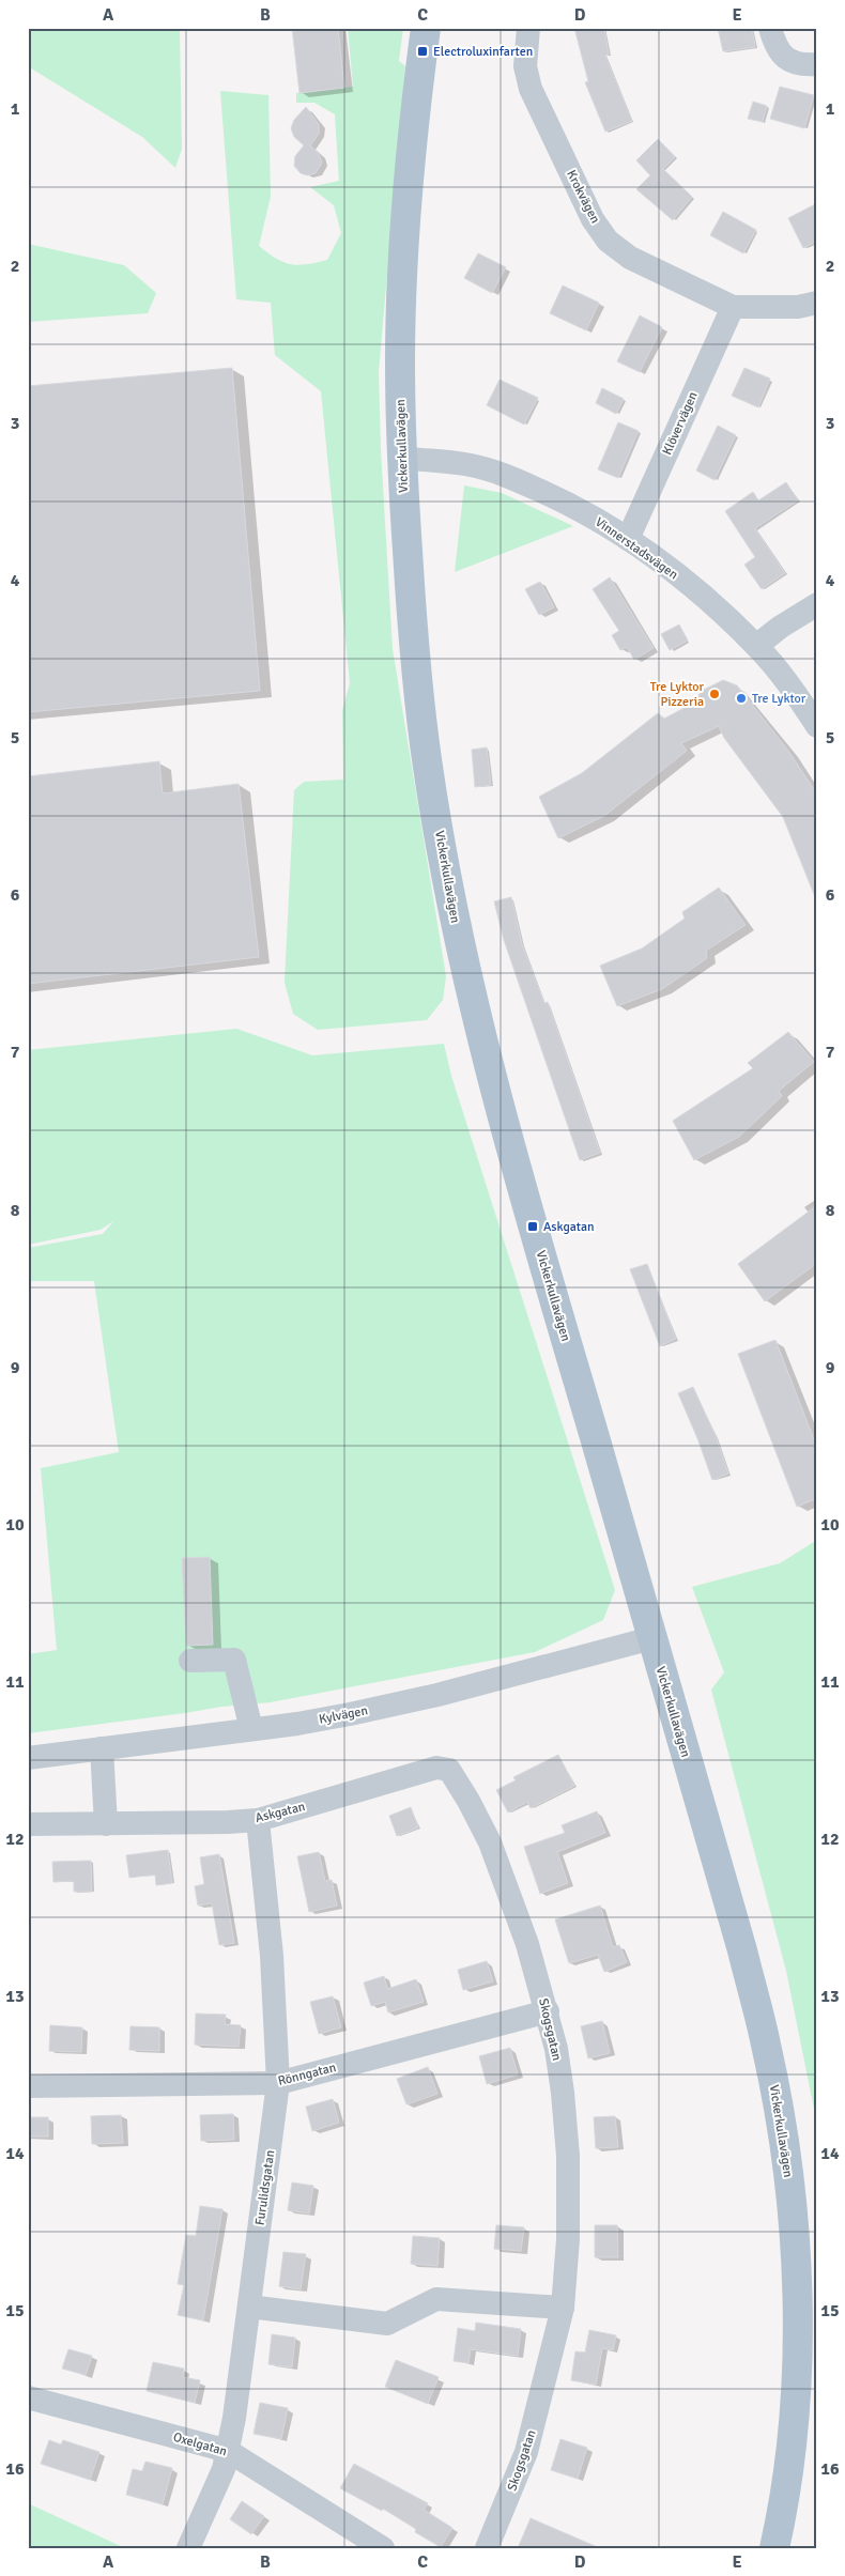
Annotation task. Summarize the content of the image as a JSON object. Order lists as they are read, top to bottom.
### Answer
{
  "streets": {
    "main road": ["Vickerkullavägen"],
    "street": [
      "Krokvägen",
      "Klövervägen",
      "Vinnerstadsvägen",
      "Kylvägen",
      "Askgatan",
      "Skogsgatan",
      "Rönngatan",
      "Furulidsgatan",
      "Oxelgatan"
    ]
  },
  "crossings": [
    ["Krokvägen", "Klövervägen"],
    ["Klövervägen", "Vinnerstadsvägen"],
    ["Vickerkullavägen", "Vinnerstadsvägen"],
    ["Vickerkullavägen", "Kylvägen"],
    ["Askgatan", "Skogsgatan"],
    ["Askgatan", "Furulidsgatan"],
    ["Skogsgatan", "Rönngatan"],
    ["Rönngatan", "Furulidsgatan"],
    ["Furulidsgatan", "Oxelgatan"]
  ],
  "places": {
    "transit": ["Electroluxinfarten", "Askgatan"],
    "other": ["Tre Lyktor Pizzeria", "Tre Lyktor"]
  },
  "grid": {
    "columns": [
      "A",
      "B",
      "C",
      "D",
      "E"
    ],
    "rows": [
      "1",
      "2",
      "3",
      "4",
      "5",
      "6",
      "7",
      "8",
      "9",
      "10",
      "11",
      "12",
      "13",
      "14",
      "15",
      "16"
    ]
  }
}
